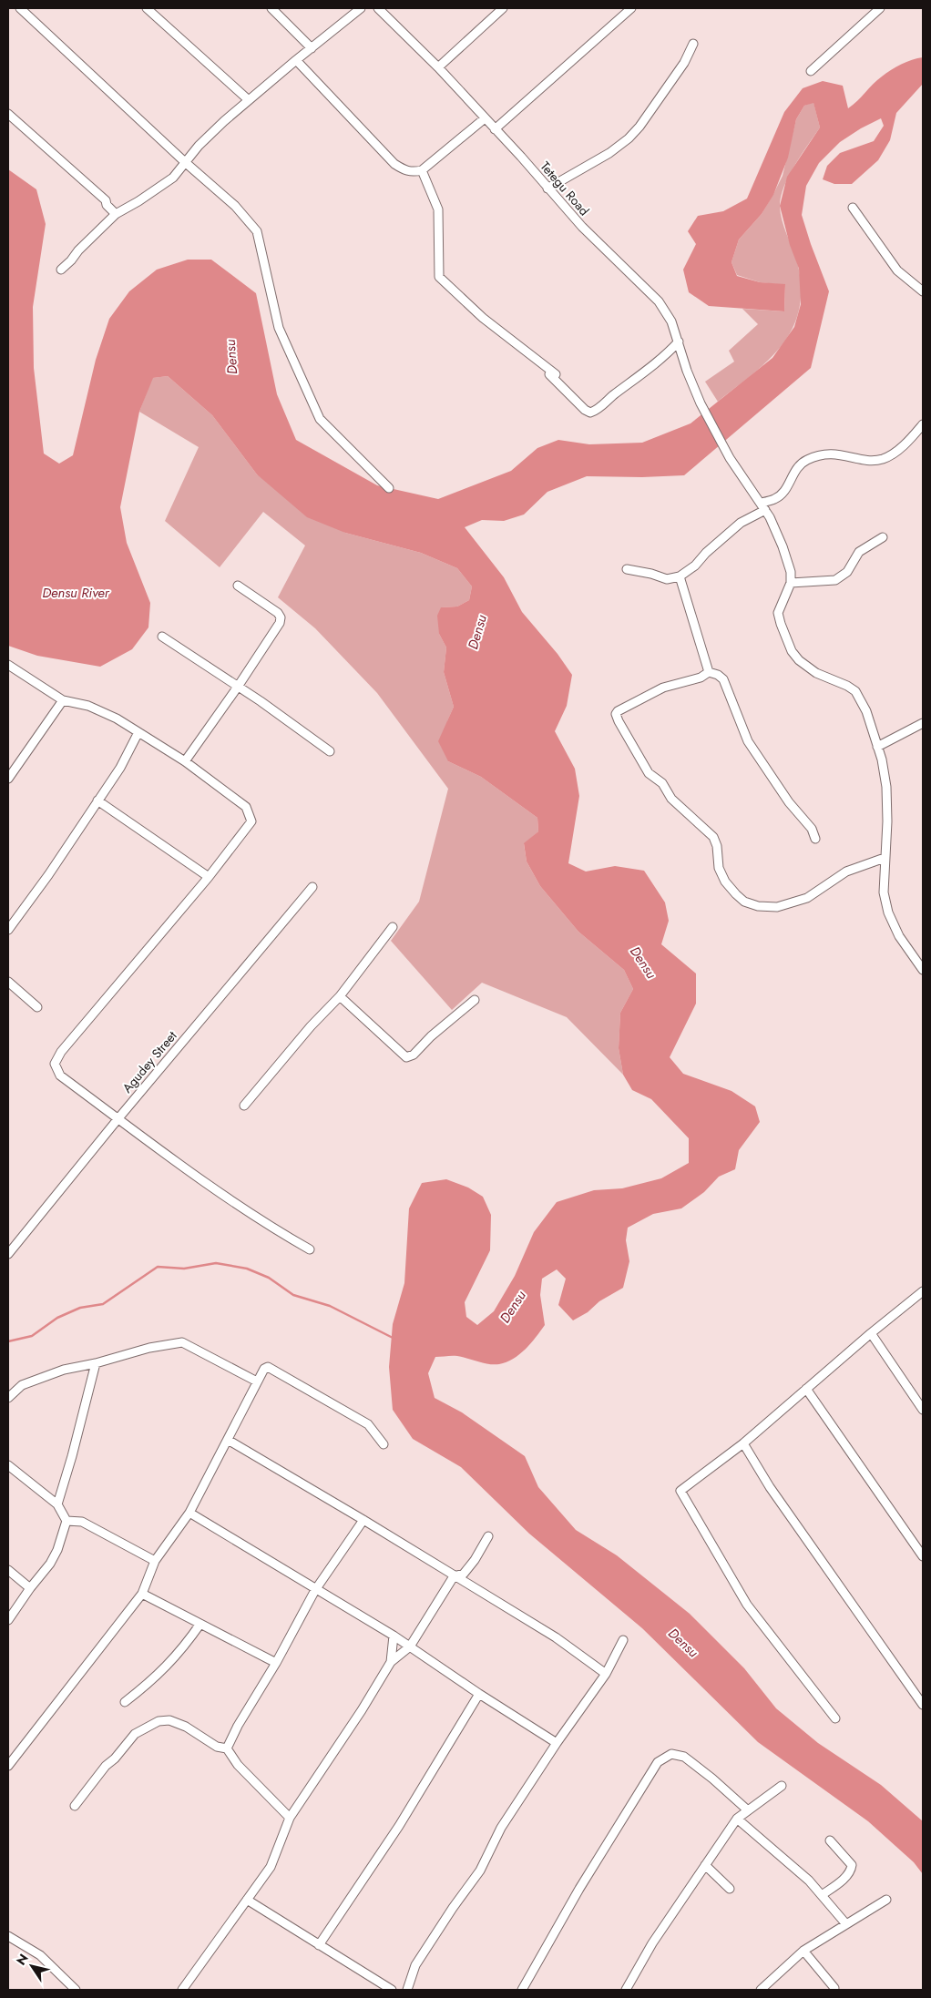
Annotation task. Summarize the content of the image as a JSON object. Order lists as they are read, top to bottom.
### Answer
{
  "streets": {
    "street": ["Tetegu Road", "Agudey Street"]
  },
  "water": ["Densu", "Densu River"],
  "north": "top left"
}
